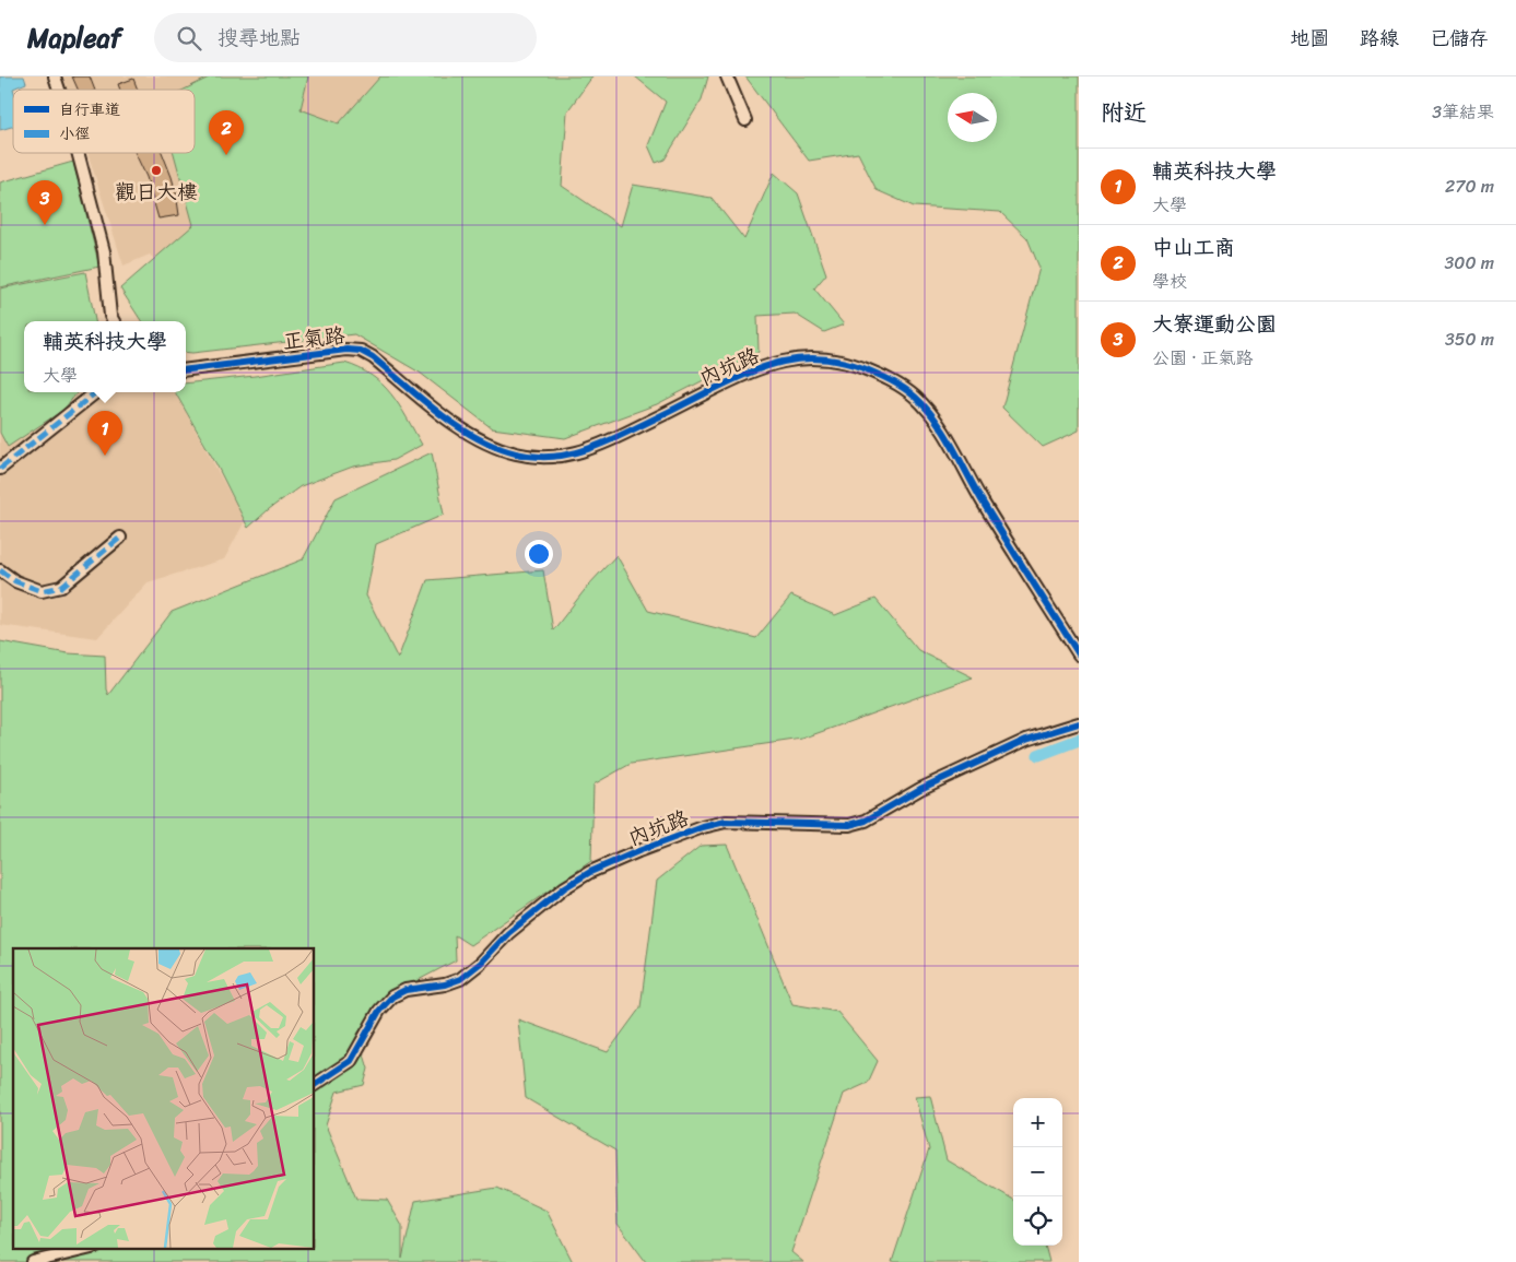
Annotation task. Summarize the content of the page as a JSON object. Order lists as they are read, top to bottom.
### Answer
{
  "streets": {
    "street": ["正氣路", "內坑路"]
  },
  "crossings": [
    ["正氣路", "內坑路"]
  ],
  "places": ["觀日大樓"],
  "legend": ["自行車道", "小徑"],
  "north": "left",
  "page": {
    "header": "Mapleaf",
    "search": "搜尋地點",
    "nav": ["地圖", "路線", "已儲存"],
    "heading": ["附近", "3筆結果"],
    "pins": ["2", "3", "1"],
    "list": [
      {
        "mark": "1",
        "name": "輔英科技大學",
        "note": "大學",
        "value": "270 m"
      },
      {
        "mark": "2",
        "name": "中山工商",
        "note": "學校",
        "value": "300 m"
      },
      {
        "mark": "3",
        "name": "大寮運動公園",
        "note": "公園 · 正氣路",
        "value": "350 m"
      }
    ],
    "popup": ["輔英科技大學", "大學"],
    "map_buttons": ["+", "−"]
  }
}
